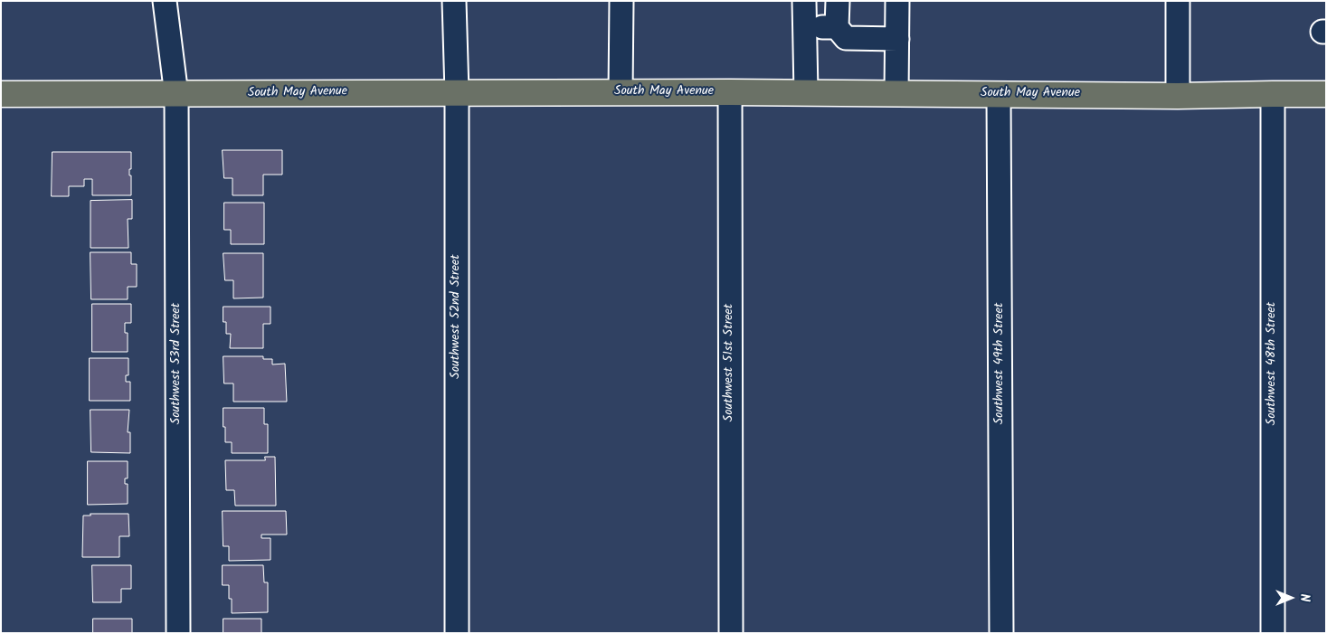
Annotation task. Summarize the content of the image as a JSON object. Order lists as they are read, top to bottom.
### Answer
{
  "streets": {
    "main road": ["South May Avenue"],
    "street": [
      "Southwest 52nd Street",
      "Southwest 51st Street",
      "Southwest 53rd Street",
      "Southwest 49th Street",
      "Southwest 48th Street"
    ]
  },
  "crossings": [
    ["South May Avenue", "Southwest 52nd Street"],
    ["South May Avenue", "Southwest 51st Street"],
    ["South May Avenue", "Southwest 53rd Street"],
    ["South May Avenue", "Southwest 49th Street"],
    ["South May Avenue", "Southwest 48th Street"]
  ],
  "north": "right"
}
